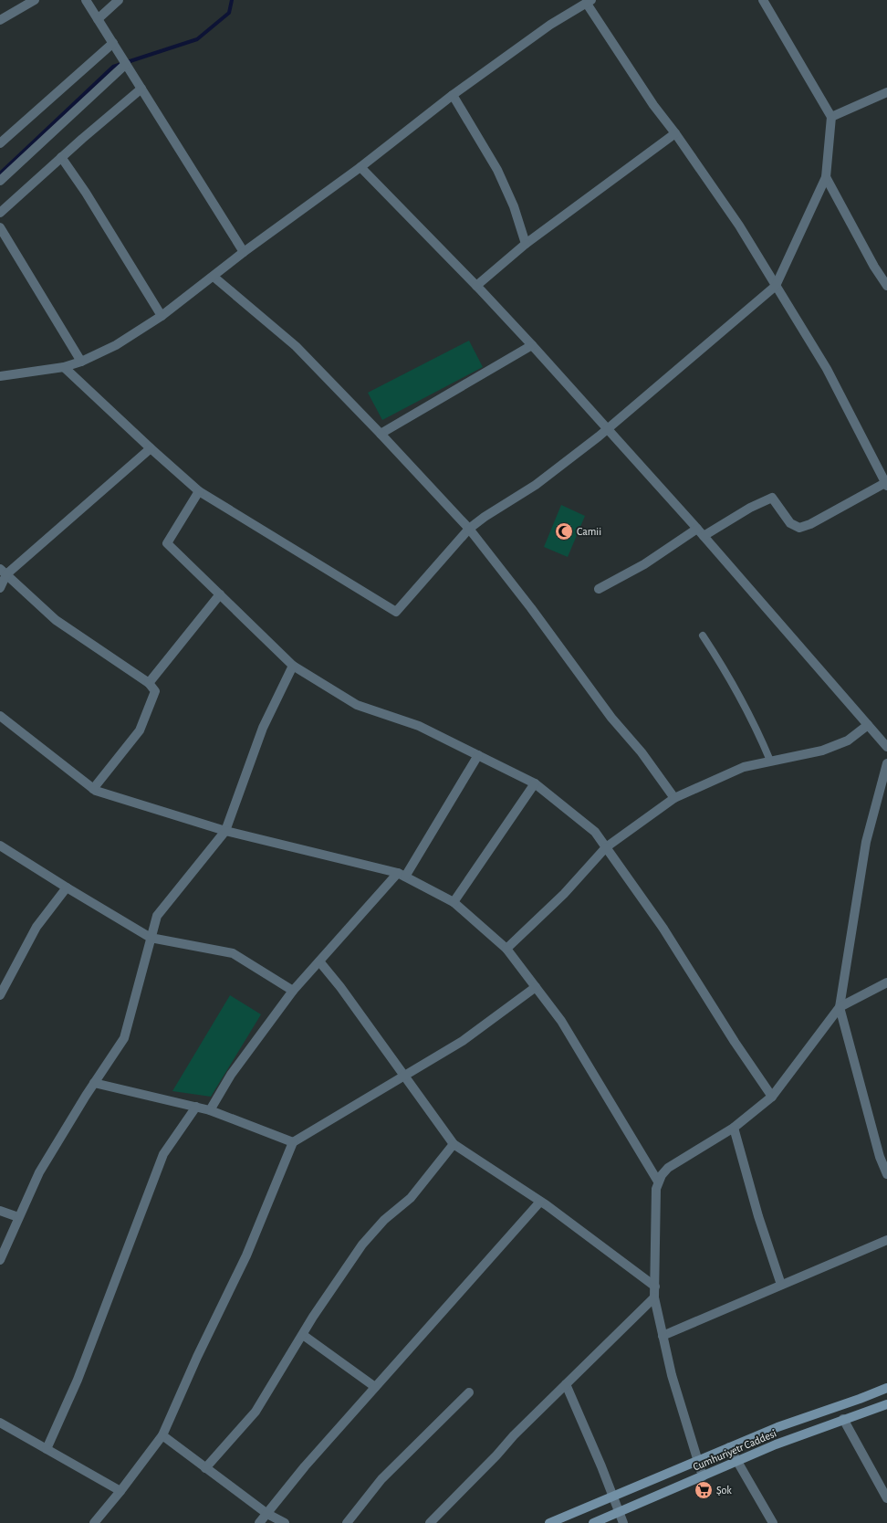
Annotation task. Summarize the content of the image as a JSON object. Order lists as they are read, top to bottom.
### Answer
{
  "streets": {
    "main road": ["Cumhuriyetr Caddesi"]
  },
  "places": {
    "mosque": ["Camii"],
    "supermarket": ["Şok"]
  }
}
